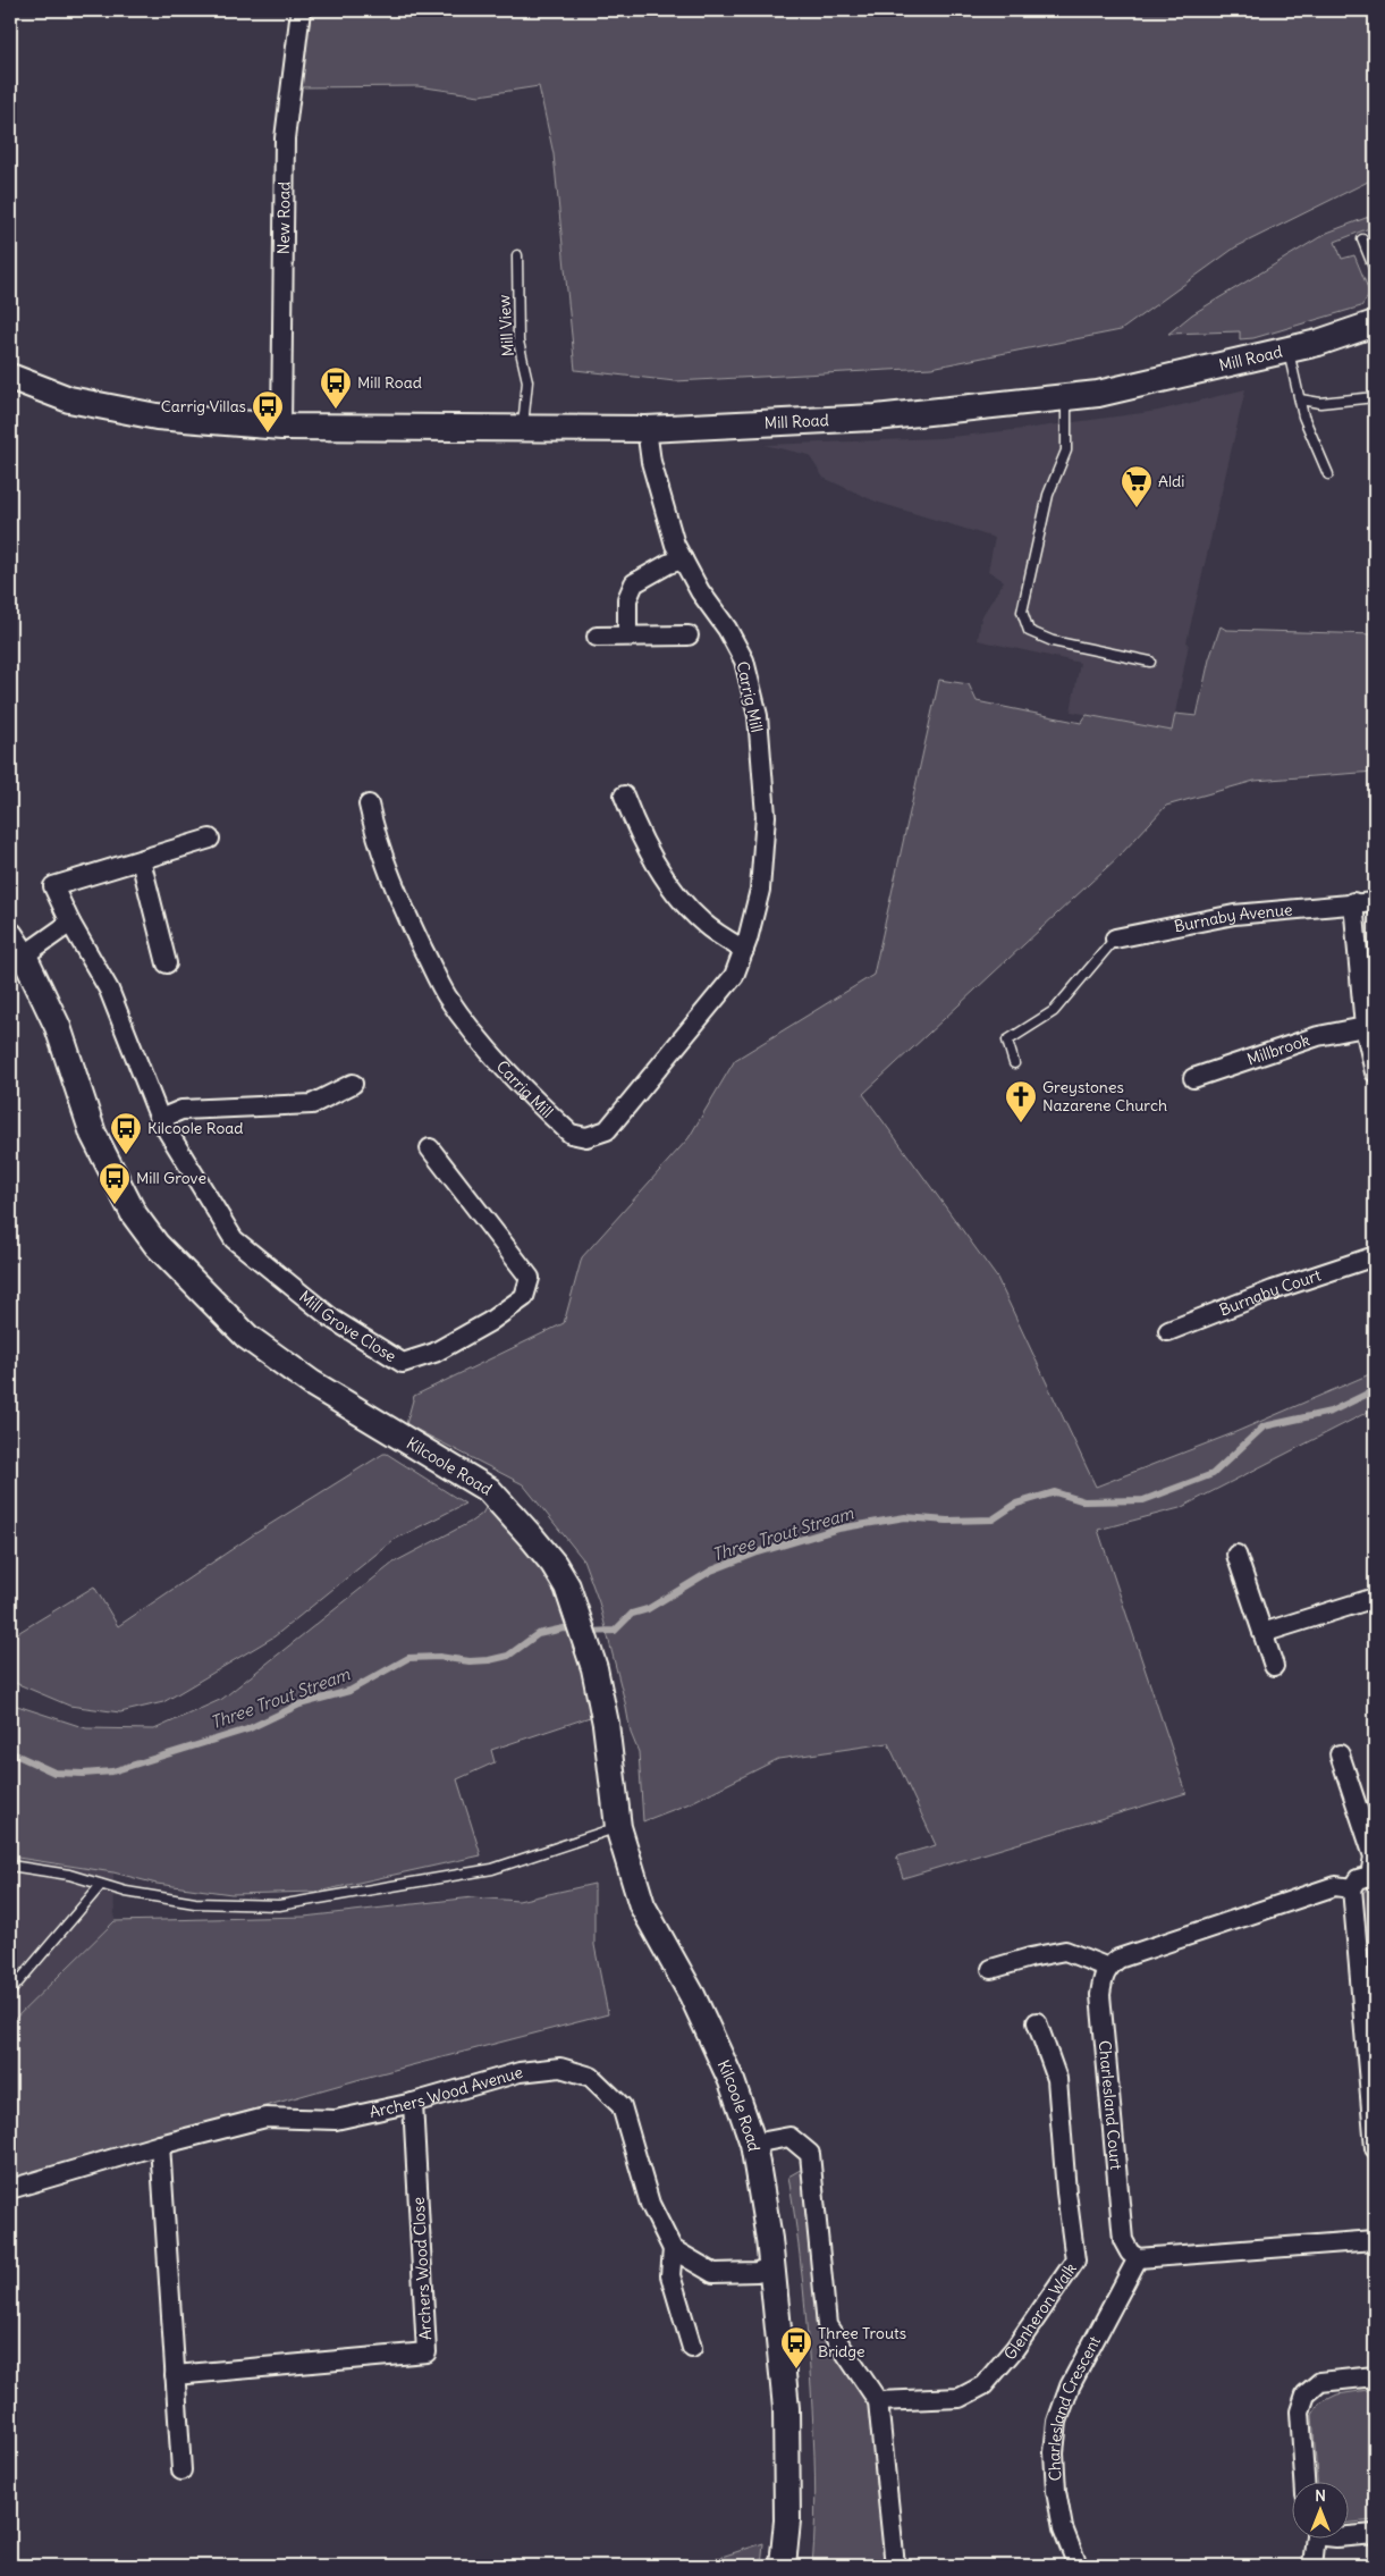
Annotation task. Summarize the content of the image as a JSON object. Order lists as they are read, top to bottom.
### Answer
{
  "streets": {
    "main road": ["Mill Road", "Kilcoole Road"],
    "street": [
      "New Road",
      "Carrig Mill",
      "Burnaby Avenue",
      "Millbrook",
      "Burnaby Court",
      "Mill Grove Close",
      "Archers Wood Avenue",
      "Charlesland Court",
      "Archers Wood Close",
      "Glenheron Walk",
      "Charlesland Crescent"
    ],
    "lane": ["Mill View"]
  },
  "crossings": [
    ["New Road", "Mill Road"],
    ["Mill View", "Mill Road"],
    ["Mill Road", "Carrig Mill"],
    ["Archers Wood Avenue", "Archers Wood Close"],
    ["Charlesland Court", "Charlesland Crescent"]
  ],
  "water": ["Three Trout Stream"],
  "places": {
    "bus stop": [
      "Mill Road",
      "Carrig Villas",
      "Kilcoole Road",
      "Mill Grove",
      "Three Trouts Bridge"
    ],
    "supermarket": ["Aldi"],
    "church": ["Greystones Nazarene Church"]
  },
  "north": "top"
}
